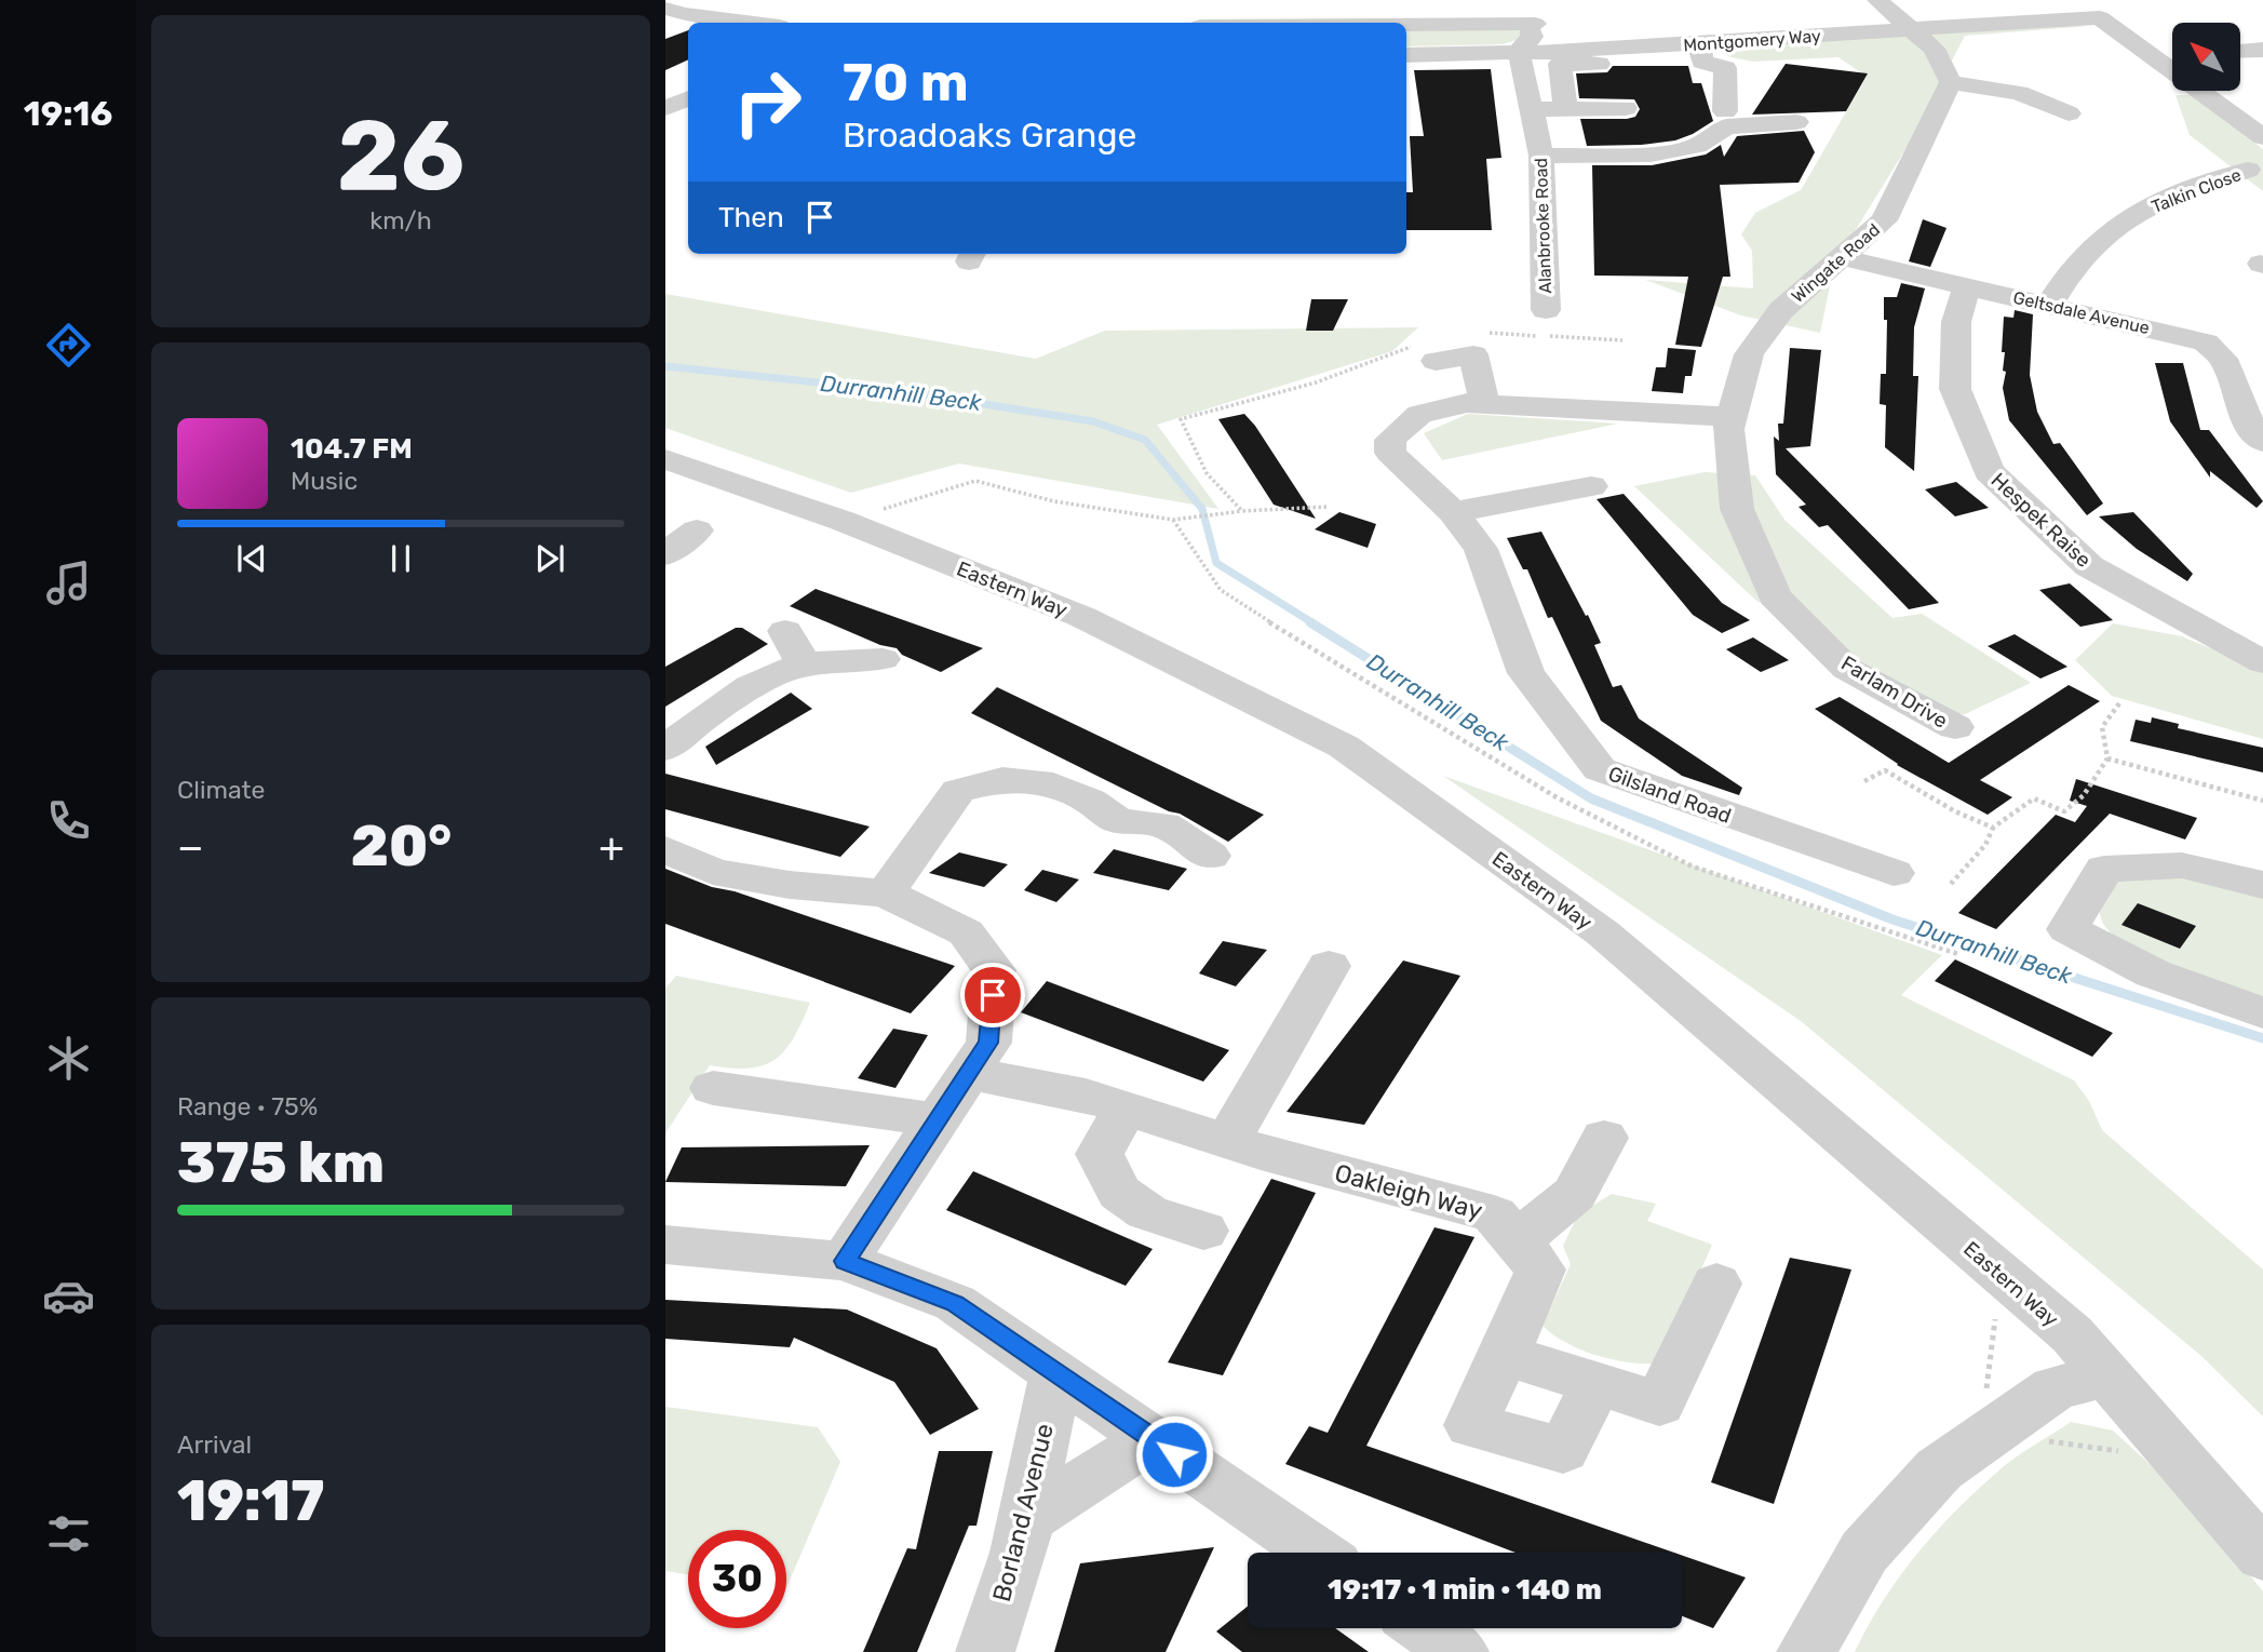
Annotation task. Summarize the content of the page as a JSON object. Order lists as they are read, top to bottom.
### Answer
{
  "streets": {
    "street": [
      "Montgomery Way",
      "Talkin Close",
      "Alanbrooke Road",
      "Wingate Road",
      "Geltsdale Avenue",
      "Hespek Raise",
      "Eastern Way",
      "Farlam Drive",
      "Gilsland Road",
      "Oakleigh Way",
      "Borland Avenue"
    ]
  },
  "crossings": [
    ["Montgomery Way", "Alanbrooke Road"],
    ["Talkin Close", "Geltsdale Avenue"],
    ["Wingate Road", "Geltsdale Avenue"],
    ["Wingate Road", "Farlam Drive"],
    ["Wingate Road", "Gilsland Road"],
    ["Geltsdale Avenue", "Hespek Raise"],
    ["Farlam Drive", "Gilsland Road"]
  ],
  "water": ["Durranhill Beck"],
  "north": "top left",
  "page": {
    "tabs": "19:16",
    "tile": [
      ["26", "km/h"],
      "Climate",
      ["Range · 75%", "375 km"],
      ["Arrival", "19:17"]
    ],
    "turn": ["70 m", "Broadoaks Grange"],
    "then": "Then",
    "song": ["104.7 FM", "Music"],
    "heat": ["−", "20°", "+"],
    "limit": "30",
    "trip": "19:17 · 1 min · 140 m"
  }
}
